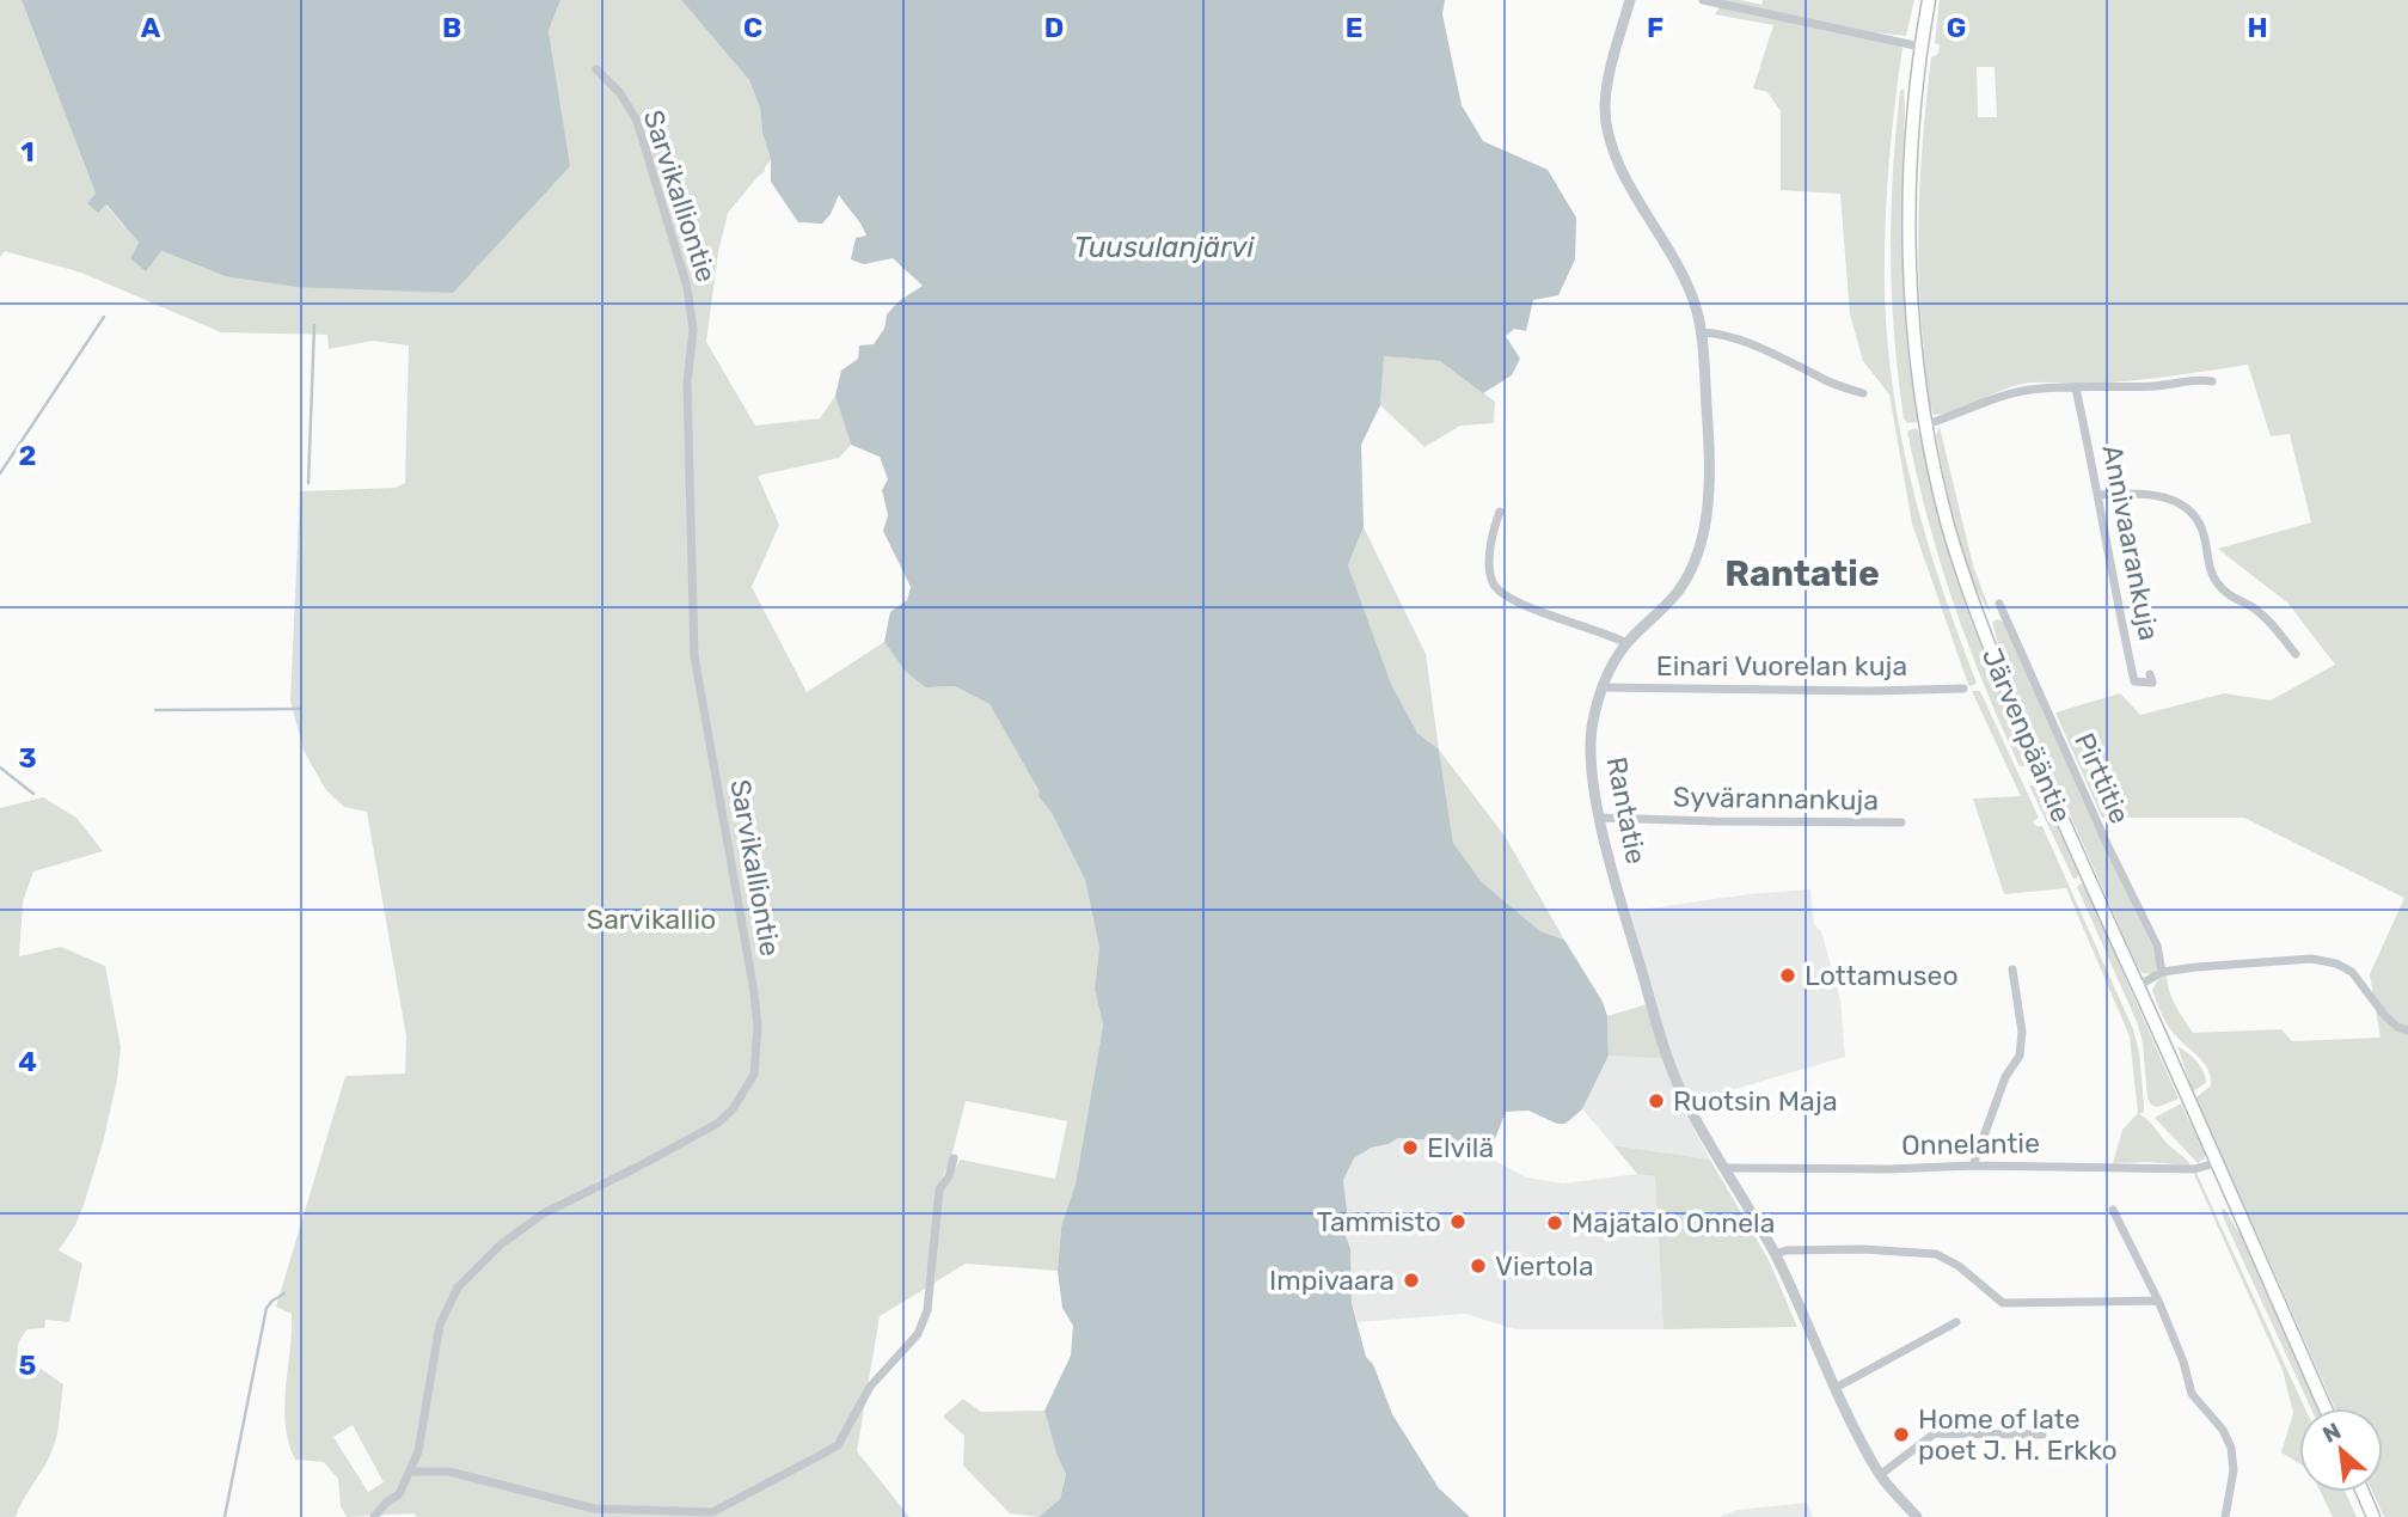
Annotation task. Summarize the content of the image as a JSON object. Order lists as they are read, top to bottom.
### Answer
{
  "streets": {
    "main road": ["Järvenpääntie"],
    "street": [
      "Sarvikalliontie",
      "Annivaarankuja",
      "Einari Vuorelan kuja",
      "Pirttitie",
      "Syvärannankuja",
      "Rantatie",
      "Onnelantie"
    ]
  },
  "crossings": [
    ["Einari Vuorelan kuja", "Rantatie"],
    ["Järvenpääntie", "Onnelantie"],
    ["Syvärannankuja", "Rantatie"],
    ["Rantatie", "Onnelantie"]
  ],
  "districts": ["Rantatie"],
  "water": ["Tuusulanjärvi"],
  "parks": ["Sarvikallio"],
  "places": [
    "Lottamuseo",
    "Ruotsin Maja",
    "Elvilä",
    "Tammisto",
    "Majatalo Onnela",
    "Viertola",
    "Impivaara",
    "Home of late poet J. H. Erkko"
  ],
  "north": "top left",
  "grid": {
    "columns": [
      "A",
      "B",
      "C",
      "D",
      "E",
      "F",
      "G",
      "H"
    ],
    "rows": [
      "1",
      "2",
      "3",
      "4",
      "5"
    ]
  }
}
